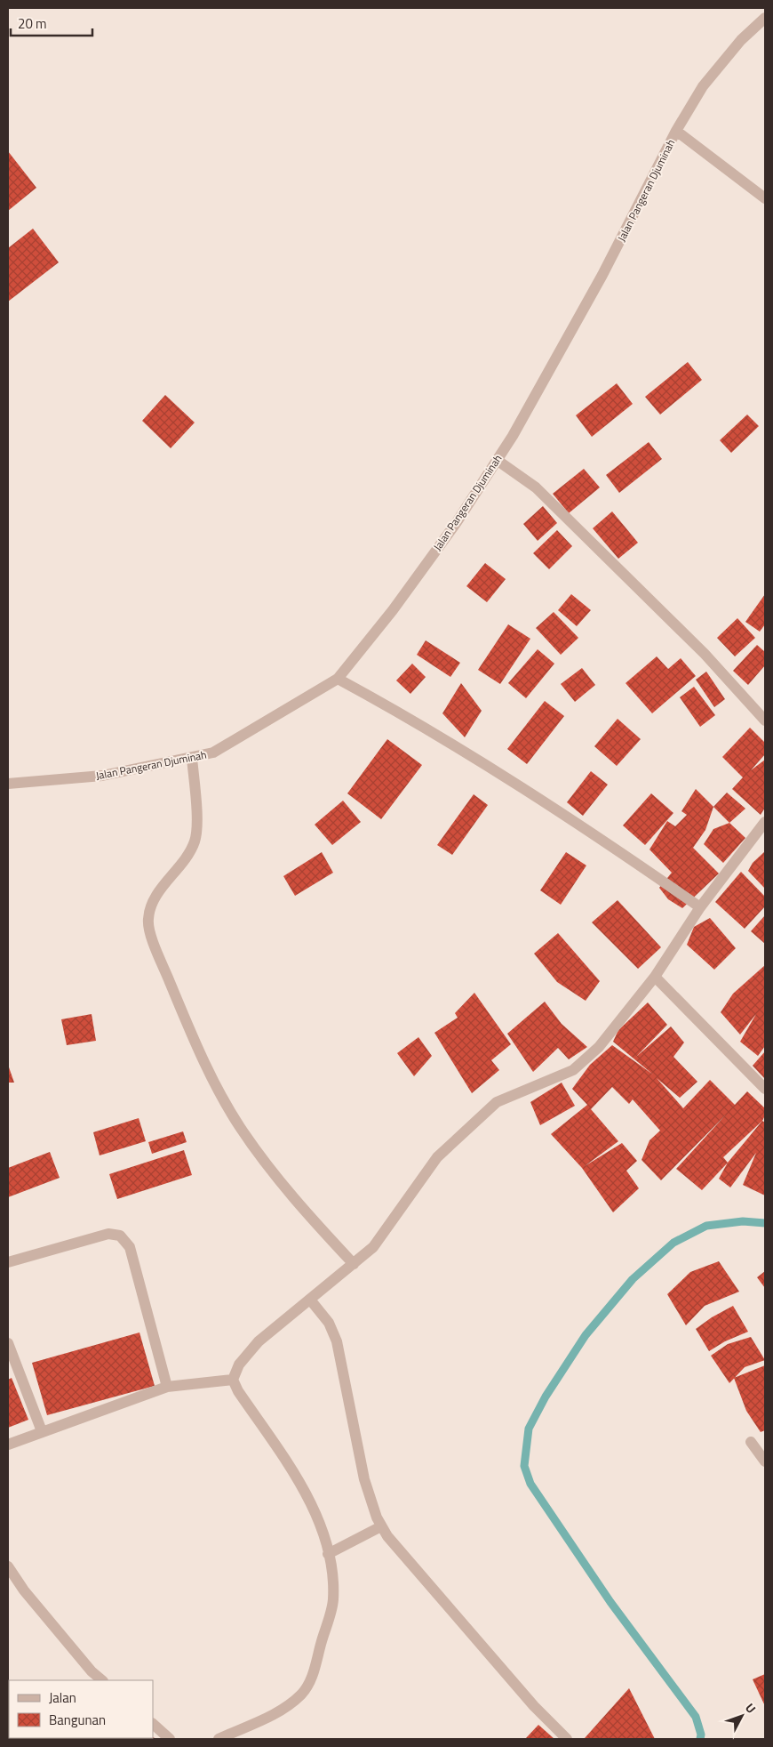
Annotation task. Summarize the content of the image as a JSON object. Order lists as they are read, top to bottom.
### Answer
{
  "streets": {
    "street": ["Jalan Pangeran Djuminah"]
  },
  "legend": ["Jalan", "Bangunan"],
  "scale_bar": "20 m",
  "north": "top right"
}
